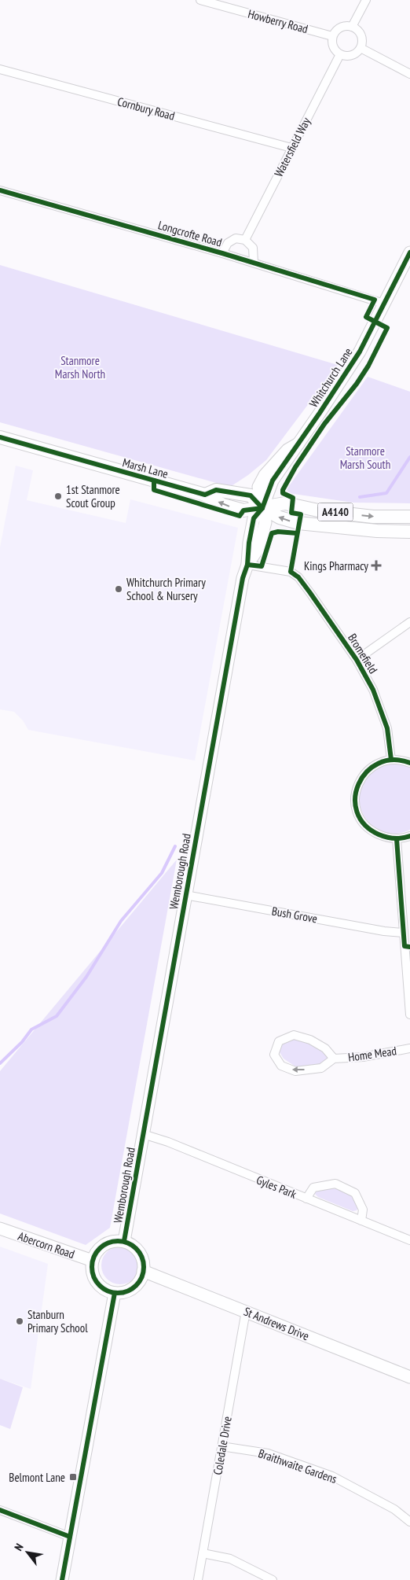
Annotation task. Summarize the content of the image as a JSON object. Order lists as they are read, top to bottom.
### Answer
{
  "streets": {
    "main road": ["Marsh Lane", "A4140"],
    "street": [
      "Howberry Road",
      "Cornbury Road",
      "Watersfield Way",
      "Longcrofte Road",
      "Whitchurch Lane",
      "Bromefield",
      "Wemborough Road",
      "Bush Grove",
      "Home Mead",
      "Gyles Park",
      "Abercorn Road",
      "St Andrews Drive",
      "Coledale Drive",
      "Braithwaite Gardens"
    ]
  },
  "crossings": [
    ["Howberry Road", "Watersfield Way"],
    ["Cornbury Road", "Watersfield Way"],
    ["Longcrofte Road", "Whitchurch Lane"],
    ["Whitchurch Lane", "Marsh Lane"],
    ["Whitchurch Lane", "A4140"],
    ["Whitchurch Lane", "Wemborough Road"],
    ["Marsh Lane", "A4140"],
    ["Marsh Lane", "Wemborough Road"],
    ["A4140", "Wemborough Road"],
    ["Bromefield", "Wemborough Road"],
    ["Wemborough Road", "Bush Grove"],
    ["Wemborough Road", "Gyles Park"],
    ["Wemborough Road", "Abercorn Road"],
    ["Wemborough Road", "St Andrews Drive"],
    ["Abercorn Road", "St Andrews Drive"],
    ["St Andrews Drive", "Coledale Drive"],
    ["Coledale Drive", "Braithwaite Gardens"]
  ],
  "parks": ["Stanmore Marsh North", "Stanmore Marsh South"],
  "places": {
    "other": ["1st Stanmore Scout Group", "Whitchurch Primary School & Nursery", "Stanburn Primary School"],
    "health": ["Kings Pharmacy"],
    "transit": ["Belmont Lane"]
  },
  "north": "top left"
}
